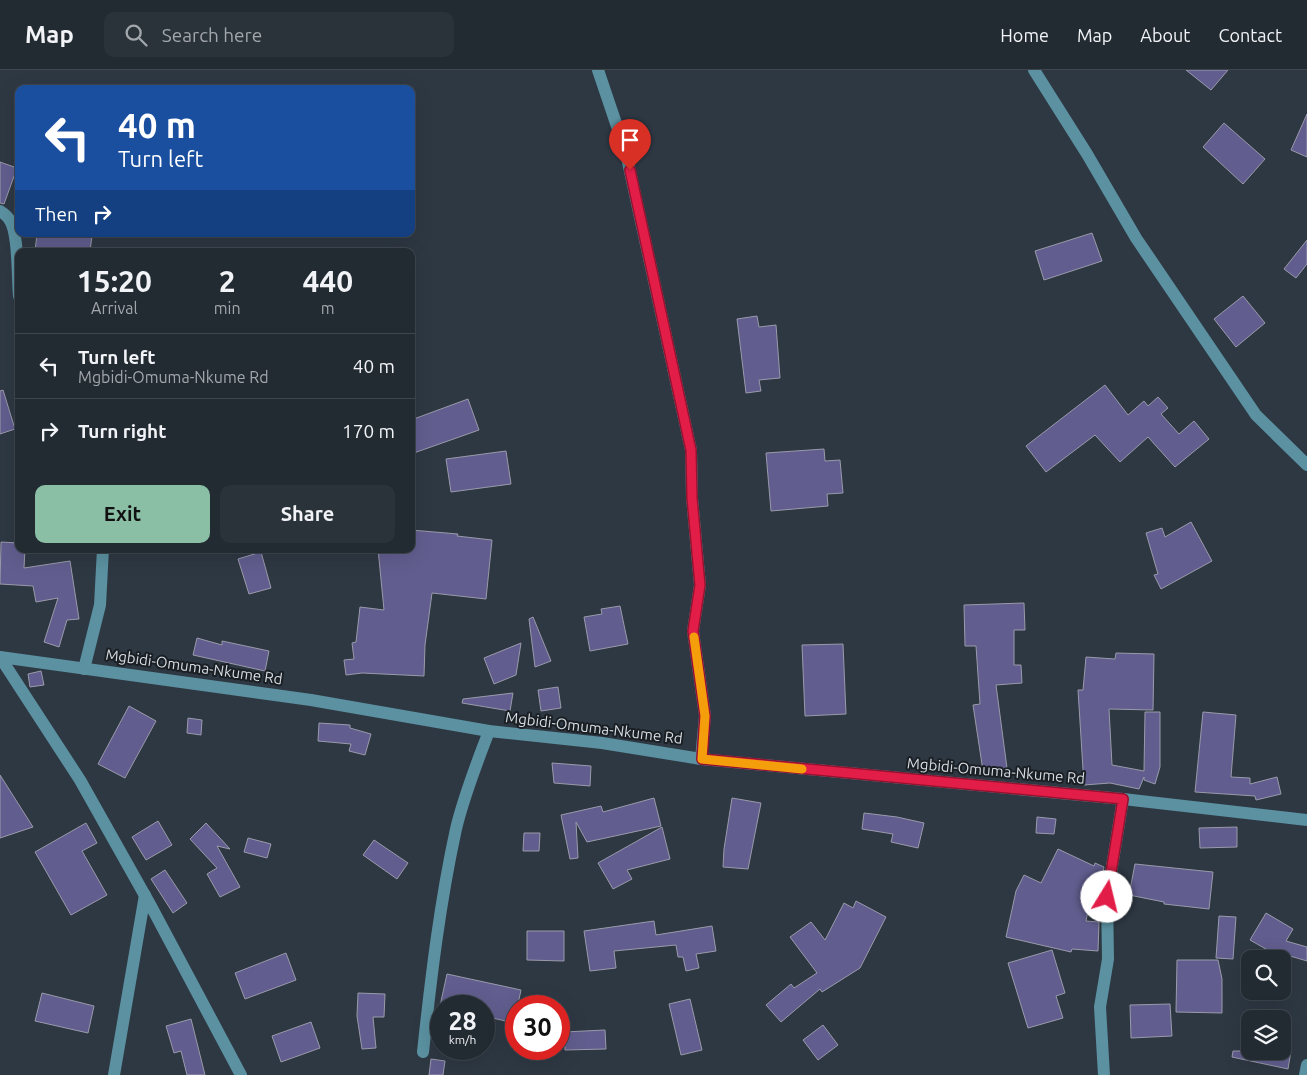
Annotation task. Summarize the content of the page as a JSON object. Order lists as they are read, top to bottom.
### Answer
{
  "streets": {
    "street": ["Mgbidi-Omuma-Nkume Rd"]
  },
  "page": {
    "header": "Map",
    "search": "Search here",
    "nav": [
      "Home",
      "Map",
      "About",
      "Contact"
    ],
    "turn": ["40 m", "Turn left"],
    "then": "Then",
    "eta": [
      "15:20",
      "Arrival",
      "2",
      "min",
      "440",
      "m"
    ],
    "list": [
      {
        "name": "Turn left",
        "note": "Mgbidi-Omuma-Nkume Rd",
        "value": "40 m"
      },
      {
        "name": "Turn right",
        "value": "170 m"
      }
    ],
    "buttons": ["Exit", "Share"],
    "speed": "28 km/h",
    "limit": "30"
  }
}
